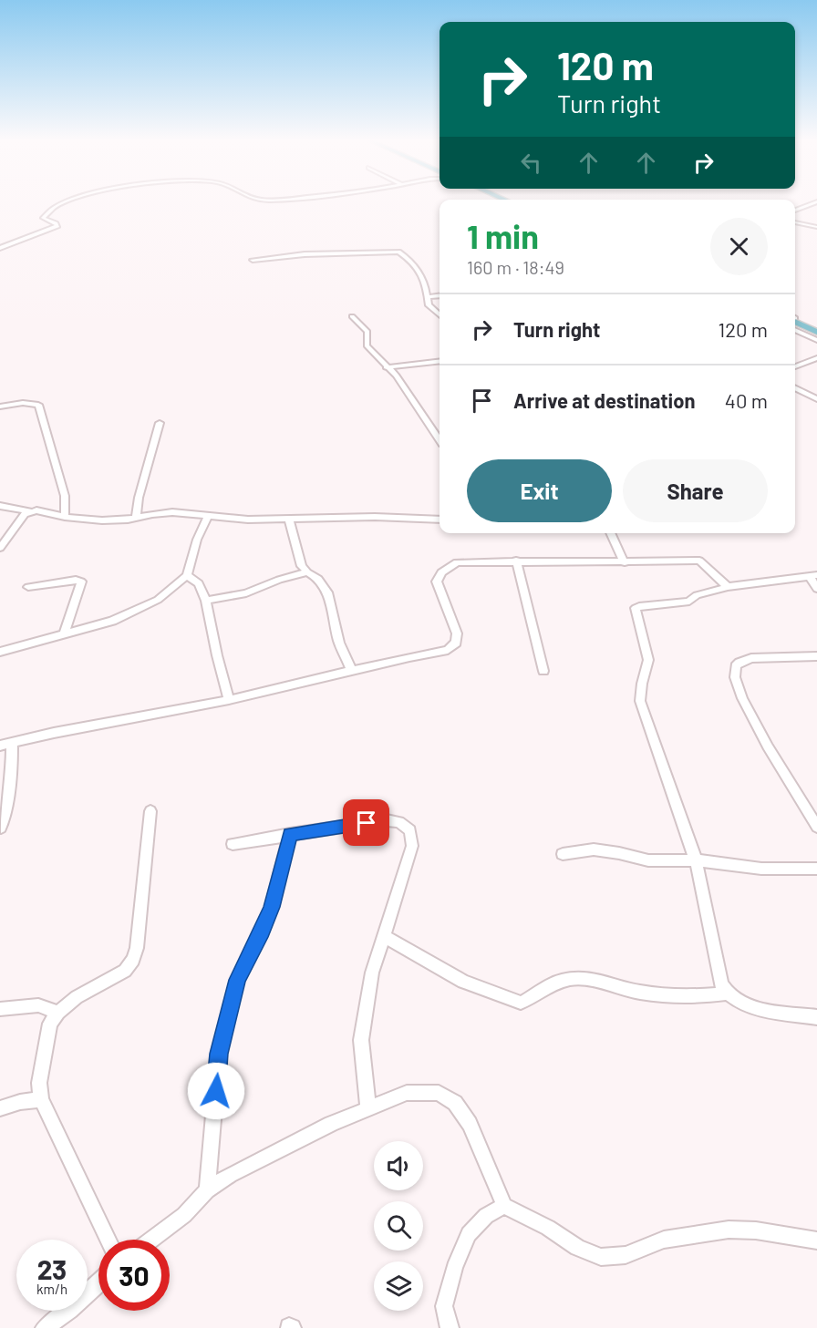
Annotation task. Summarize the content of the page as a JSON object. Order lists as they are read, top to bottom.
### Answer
{
  "page": {
    "turn": ["120 m", "Turn right"],
    "heading": ["1 min", "160 m · 18:49"],
    "list": [
      {
        "name": "Turn right",
        "value": "120 m"
      },
      {
        "name": "Arrive at destination",
        "value": "40 m"
      }
    ],
    "buttons": ["Exit", "Share"],
    "speed": "23 km/h",
    "limit": "30"
  }
}
